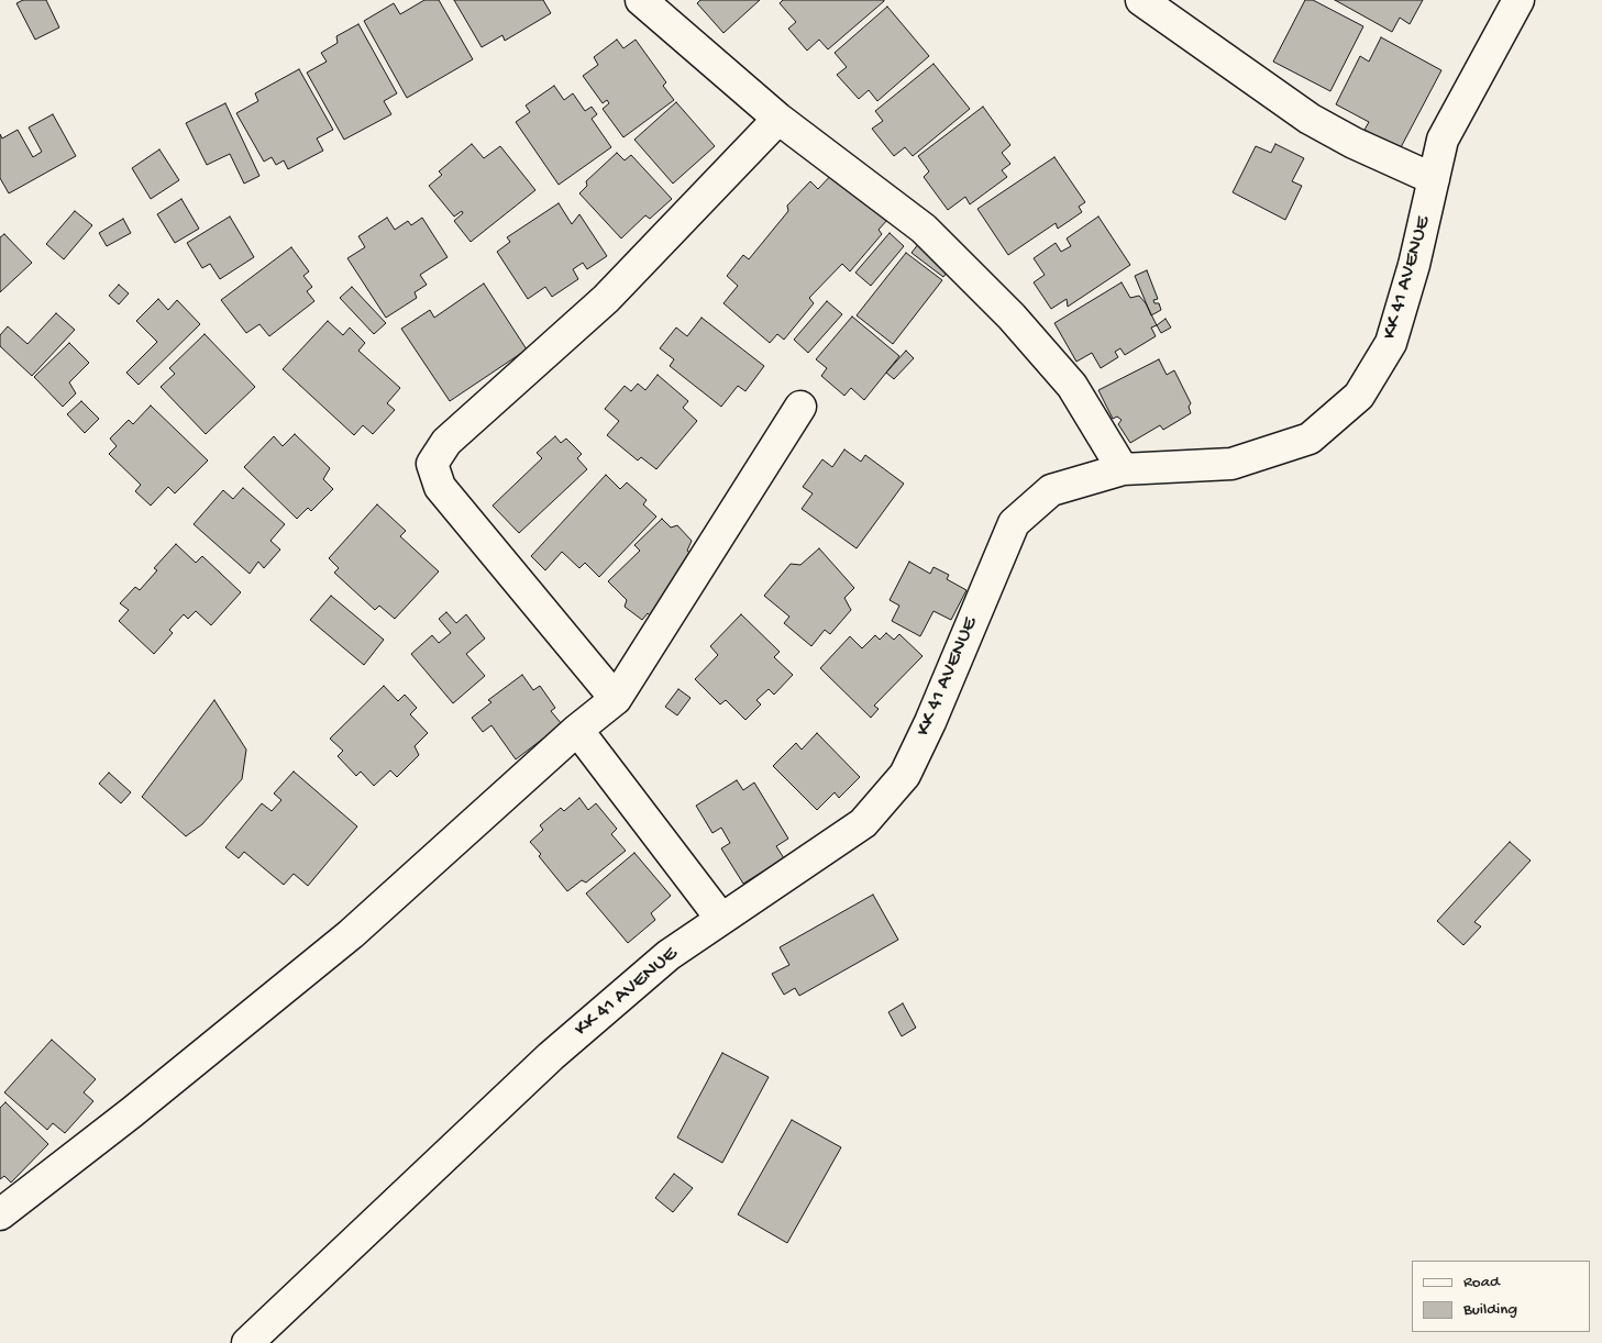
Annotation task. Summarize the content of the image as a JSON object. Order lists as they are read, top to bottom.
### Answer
{
  "streets": {
    "street": ["KK 41 AVENUE"]
  },
  "legend": ["Road", "Building"]
}
